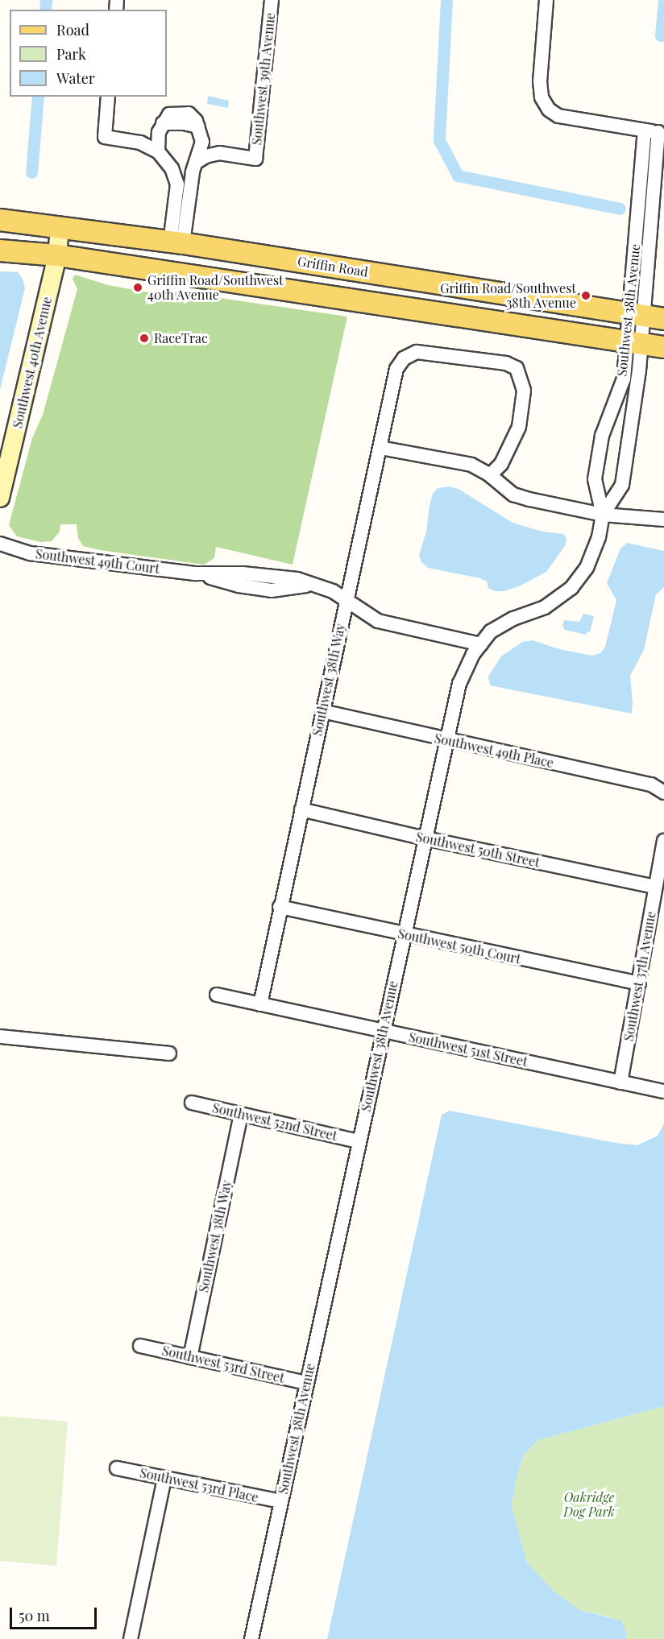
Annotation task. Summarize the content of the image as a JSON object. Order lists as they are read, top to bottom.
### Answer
{
  "streets": {
    "main road": ["Griffin Road"],
    "street": [
      "Southwest 39th Avenue",
      "Southwest 38th Avenue",
      "Southwest 40th Avenue",
      "Southwest 49th Court",
      "Southwest 38th Way",
      "Southwest 49th Place",
      "Southwest 50th Street",
      "Southwest 50th Court",
      "Southwest 37th Avenue",
      "Southwest 51st Street",
      "Southwest 52nd Street",
      "Southwest 53rd Street",
      "Southwest 53rd Place"
    ]
  },
  "crossings": [
    ["Griffin Road", "Southwest 38th Avenue"],
    ["Griffin Road", "Southwest 40th Avenue"],
    ["Southwest 38th Avenue", "Southwest 49th Court"],
    ["Southwest 38th Avenue", "Southwest 49th Place"],
    ["Southwest 38th Avenue", "Southwest 50th Street"],
    ["Southwest 38th Avenue", "Southwest 50th Court"],
    ["Southwest 38th Avenue", "Southwest 51st Street"],
    ["Southwest 38th Avenue", "Southwest 52nd Street"],
    ["Southwest 38th Avenue", "Southwest 53rd Street"],
    ["Southwest 38th Avenue", "Southwest 53rd Place"],
    ["Southwest 49th Court", "Southwest 38th Way"],
    ["Southwest 38th Way", "Southwest 49th Place"],
    ["Southwest 38th Way", "Southwest 50th Street"],
    ["Southwest 38th Way", "Southwest 50th Court"],
    ["Southwest 38th Way", "Southwest 51st Street"],
    ["Southwest 38th Way", "Southwest 52nd Street"],
    ["Southwest 38th Way", "Southwest 53rd Street"],
    ["Southwest 50th Street", "Southwest 37th Avenue"],
    ["Southwest 50th Court", "Southwest 37th Avenue"],
    ["Southwest 37th Avenue", "Southwest 51st Street"]
  ],
  "parks": ["Oakridge Dog Park"],
  "places": ["Griffin Road/Southwest 40th Avenue", "Griffin Road/Southwest 38th Avenue", "RaceTrac"],
  "legend": ["Road", "Park", "Water"],
  "scale_bar": "50 m"
}
